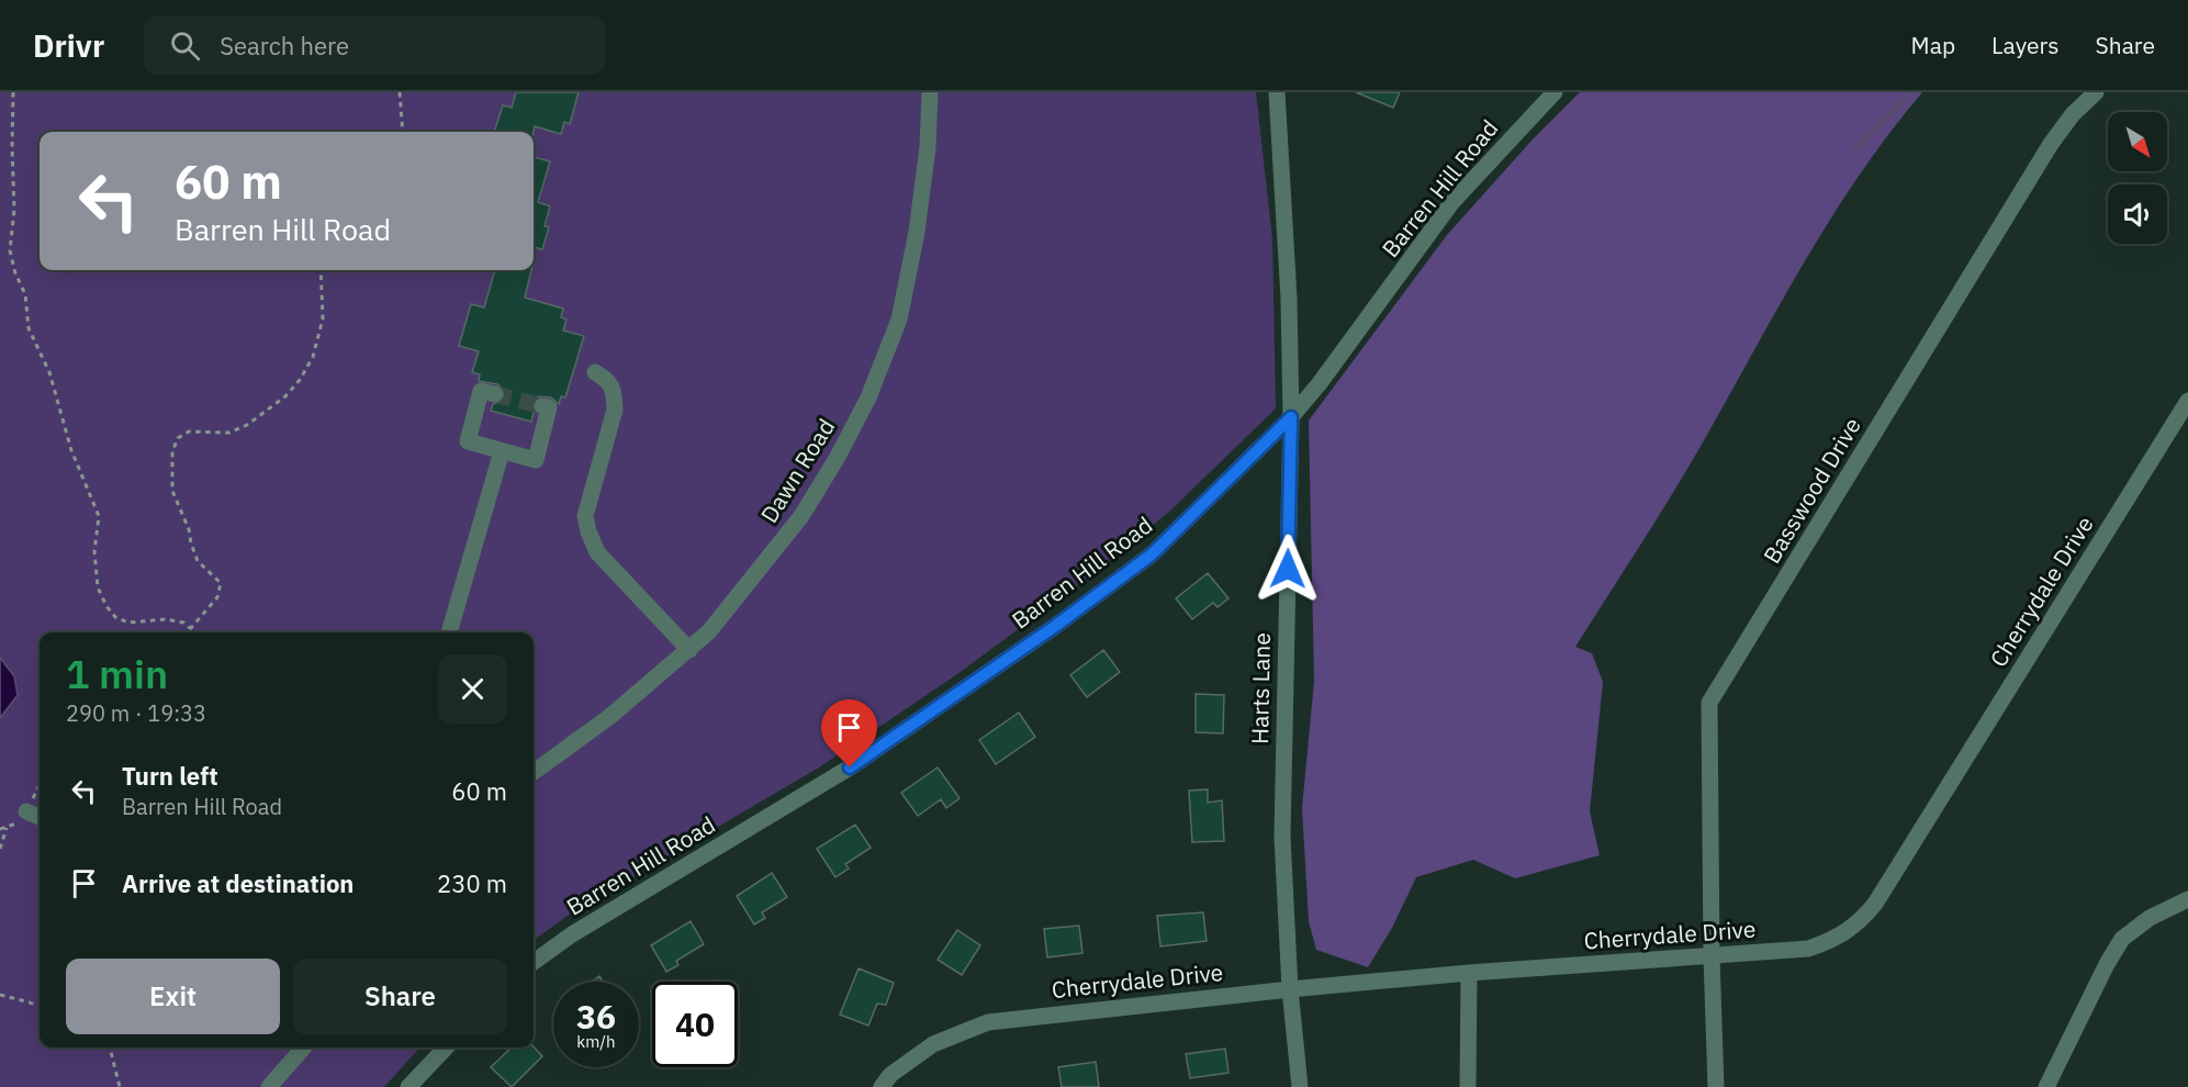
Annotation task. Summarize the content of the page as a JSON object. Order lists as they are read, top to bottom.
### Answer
{
  "streets": {
    "street": [
      "Barren Hill Road",
      "Dawn Road",
      "Basswood Drive",
      "Cherrydale Drive",
      "Harts Lane"
    ]
  },
  "crossings": [
    ["Barren Hill Road", "Harts Lane"],
    ["Basswood Drive", "Cherrydale Drive"],
    ["Cherrydale Drive", "Harts Lane"]
  ],
  "north": "bottom right",
  "page": {
    "header": "Drivr",
    "search": "Search here",
    "nav": ["Map", "Layers", "Share"],
    "turn": ["60 m", "Barren Hill Road"],
    "heading": ["1 min", "290 m · 19:33"],
    "list": [
      {
        "name": "Turn left",
        "note": "Barren Hill Road",
        "value": "60 m"
      },
      {
        "name": "Arrive at destination",
        "value": "230 m"
      }
    ],
    "buttons": ["Exit", "Share"],
    "speed": "36 km/h",
    "limit": "40"
  }
}
